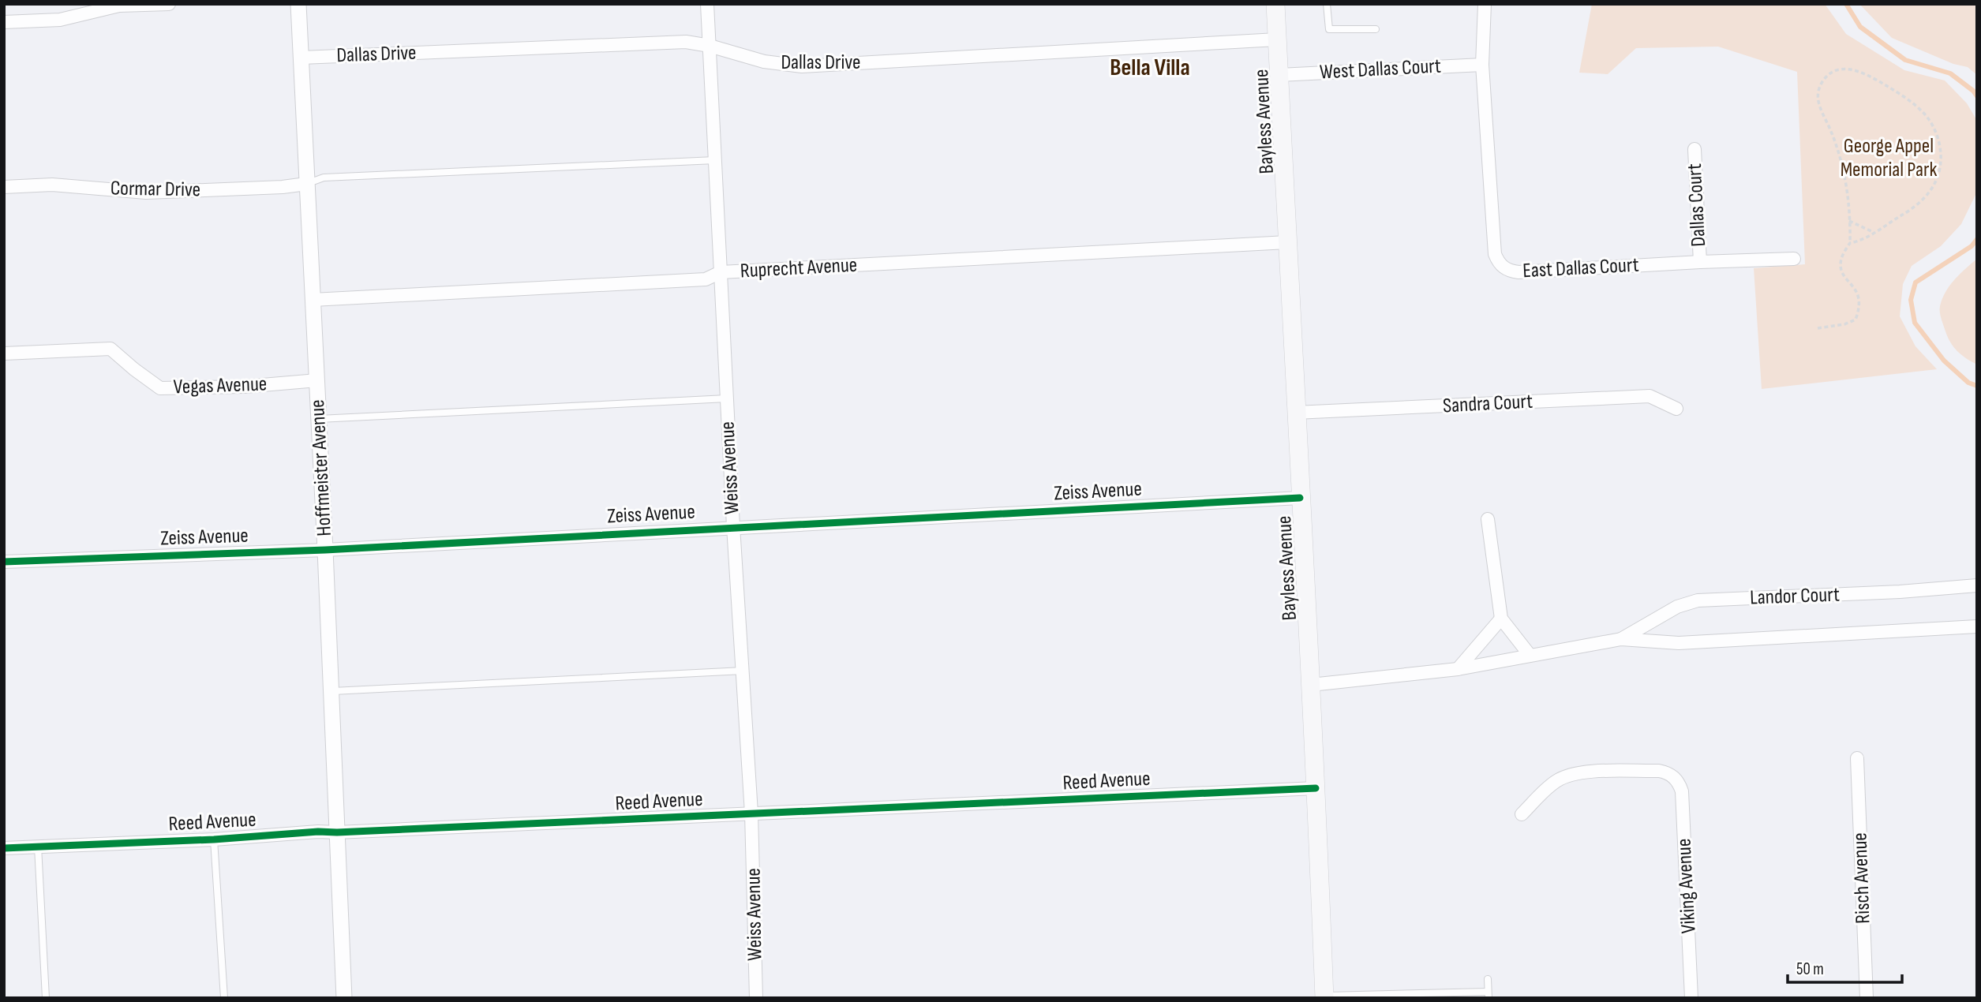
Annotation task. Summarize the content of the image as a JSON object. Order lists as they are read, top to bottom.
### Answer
{
  "streets": {
    "main road": ["Bayless Avenue"],
    "street": [
      "Dallas Drive",
      "West Dallas Court",
      "Cormar Drive",
      "Dallas Court",
      "Ruprecht Avenue",
      "East Dallas Court",
      "Vegas Avenue",
      "Sandra Court",
      "Hoffmeister Avenue",
      "Weiss Avenue",
      "Zeiss Avenue",
      "Landor Court",
      "Reed Avenue",
      "Risch Avenue",
      "Viking Avenue"
    ]
  },
  "crossings": [
    ["Dallas Drive", "Bayless Avenue"],
    ["Dallas Drive", "Hoffmeister Avenue"],
    ["Dallas Drive", "Weiss Avenue"],
    ["West Dallas Court", "Bayless Avenue"],
    ["West Dallas Court", "East Dallas Court"],
    ["Bayless Avenue", "Ruprecht Avenue"],
    ["Bayless Avenue", "Sandra Court"],
    ["Bayless Avenue", "Zeiss Avenue"],
    ["Bayless Avenue", "Landor Court"],
    ["Bayless Avenue", "Reed Avenue"],
    ["Cormar Drive", "Hoffmeister Avenue"],
    ["Dallas Court", "East Dallas Court"],
    ["Ruprecht Avenue", "Hoffmeister Avenue"],
    ["Ruprecht Avenue", "Weiss Avenue"],
    ["Vegas Avenue", "Hoffmeister Avenue"],
    ["Hoffmeister Avenue", "Zeiss Avenue"],
    ["Hoffmeister Avenue", "Reed Avenue"],
    ["Weiss Avenue", "Zeiss Avenue"],
    ["Weiss Avenue", "Reed Avenue"]
  ],
  "districts": ["Bella Villa"],
  "parks": ["George Appel Memorial Park"],
  "scale_bar": "50 m"
}
